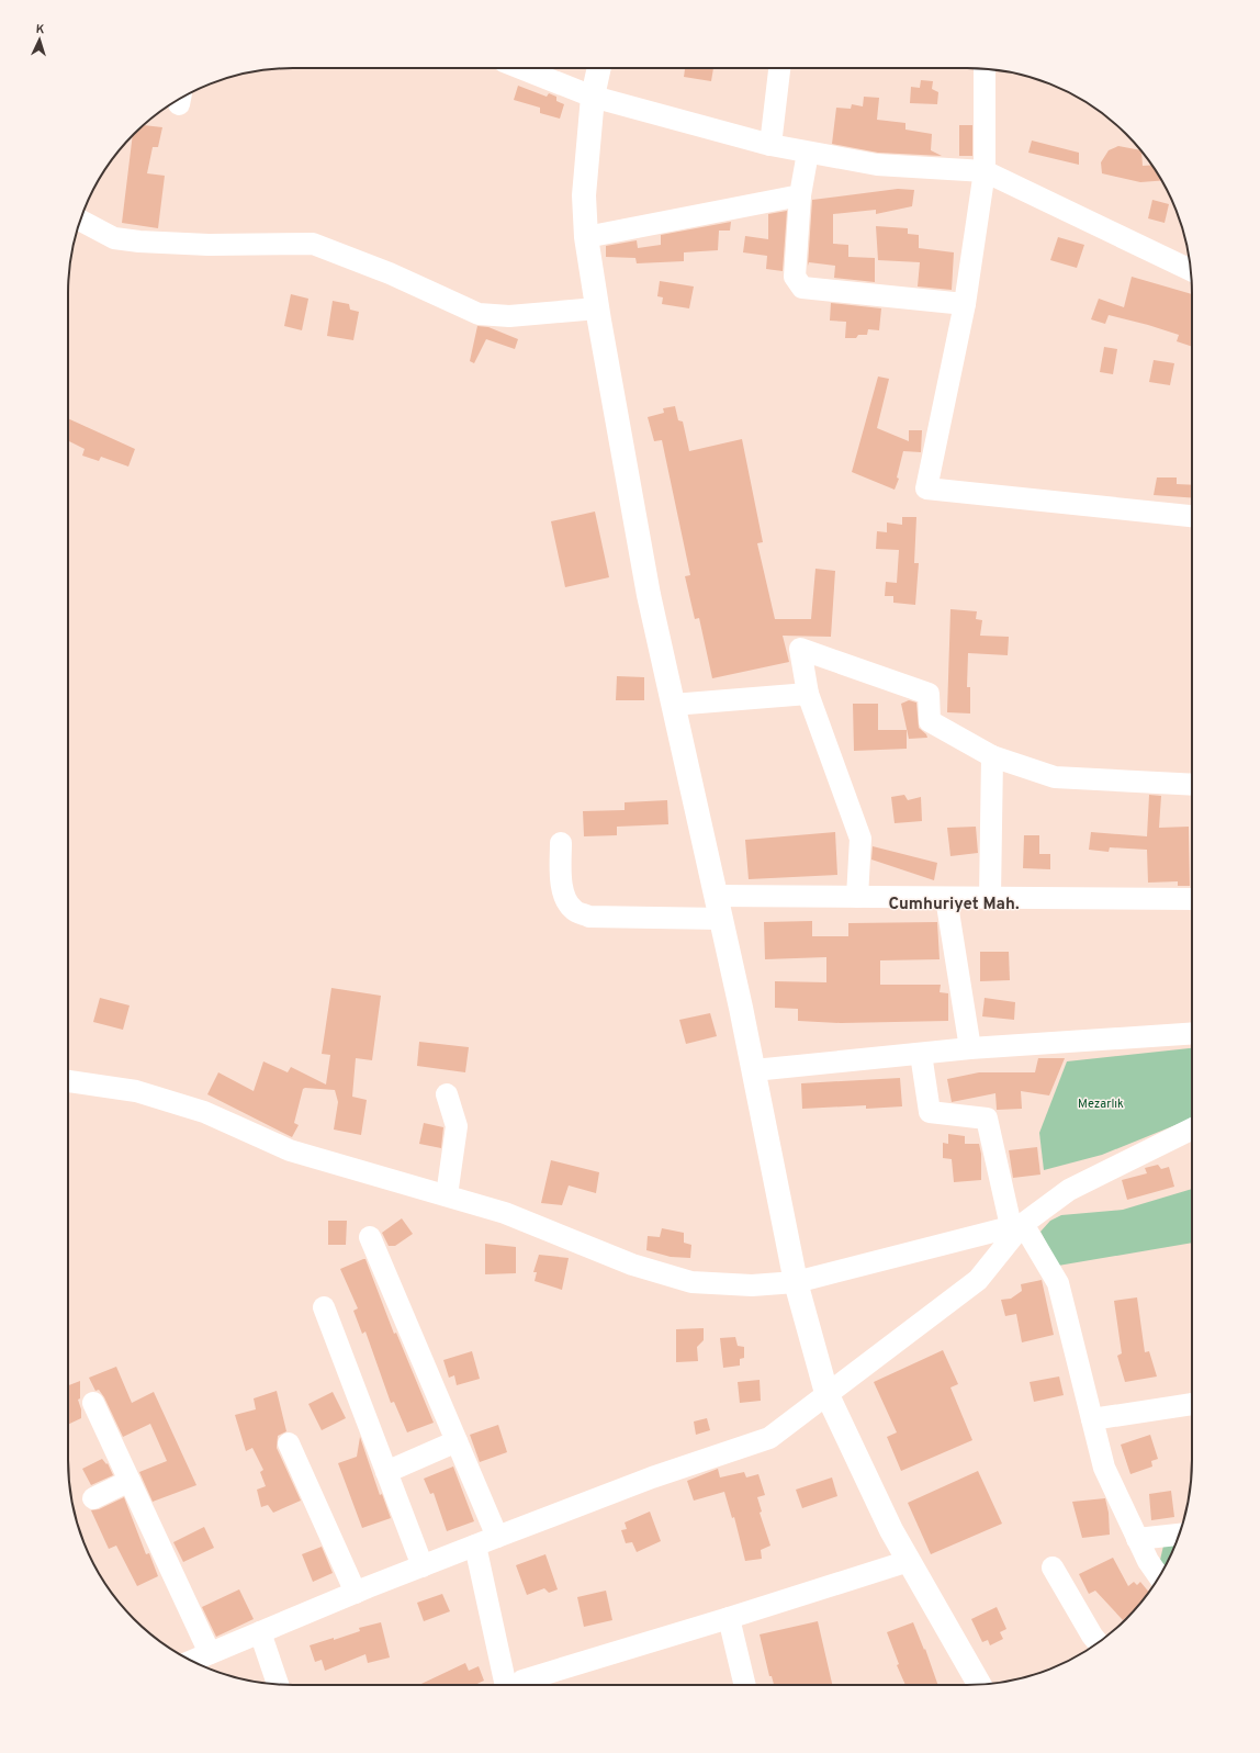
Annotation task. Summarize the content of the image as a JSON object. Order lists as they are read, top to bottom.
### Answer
{
  "districts": ["Cumhuriyet Mah."],
  "parks": ["Mezarlık"],
  "north": "top"
}
